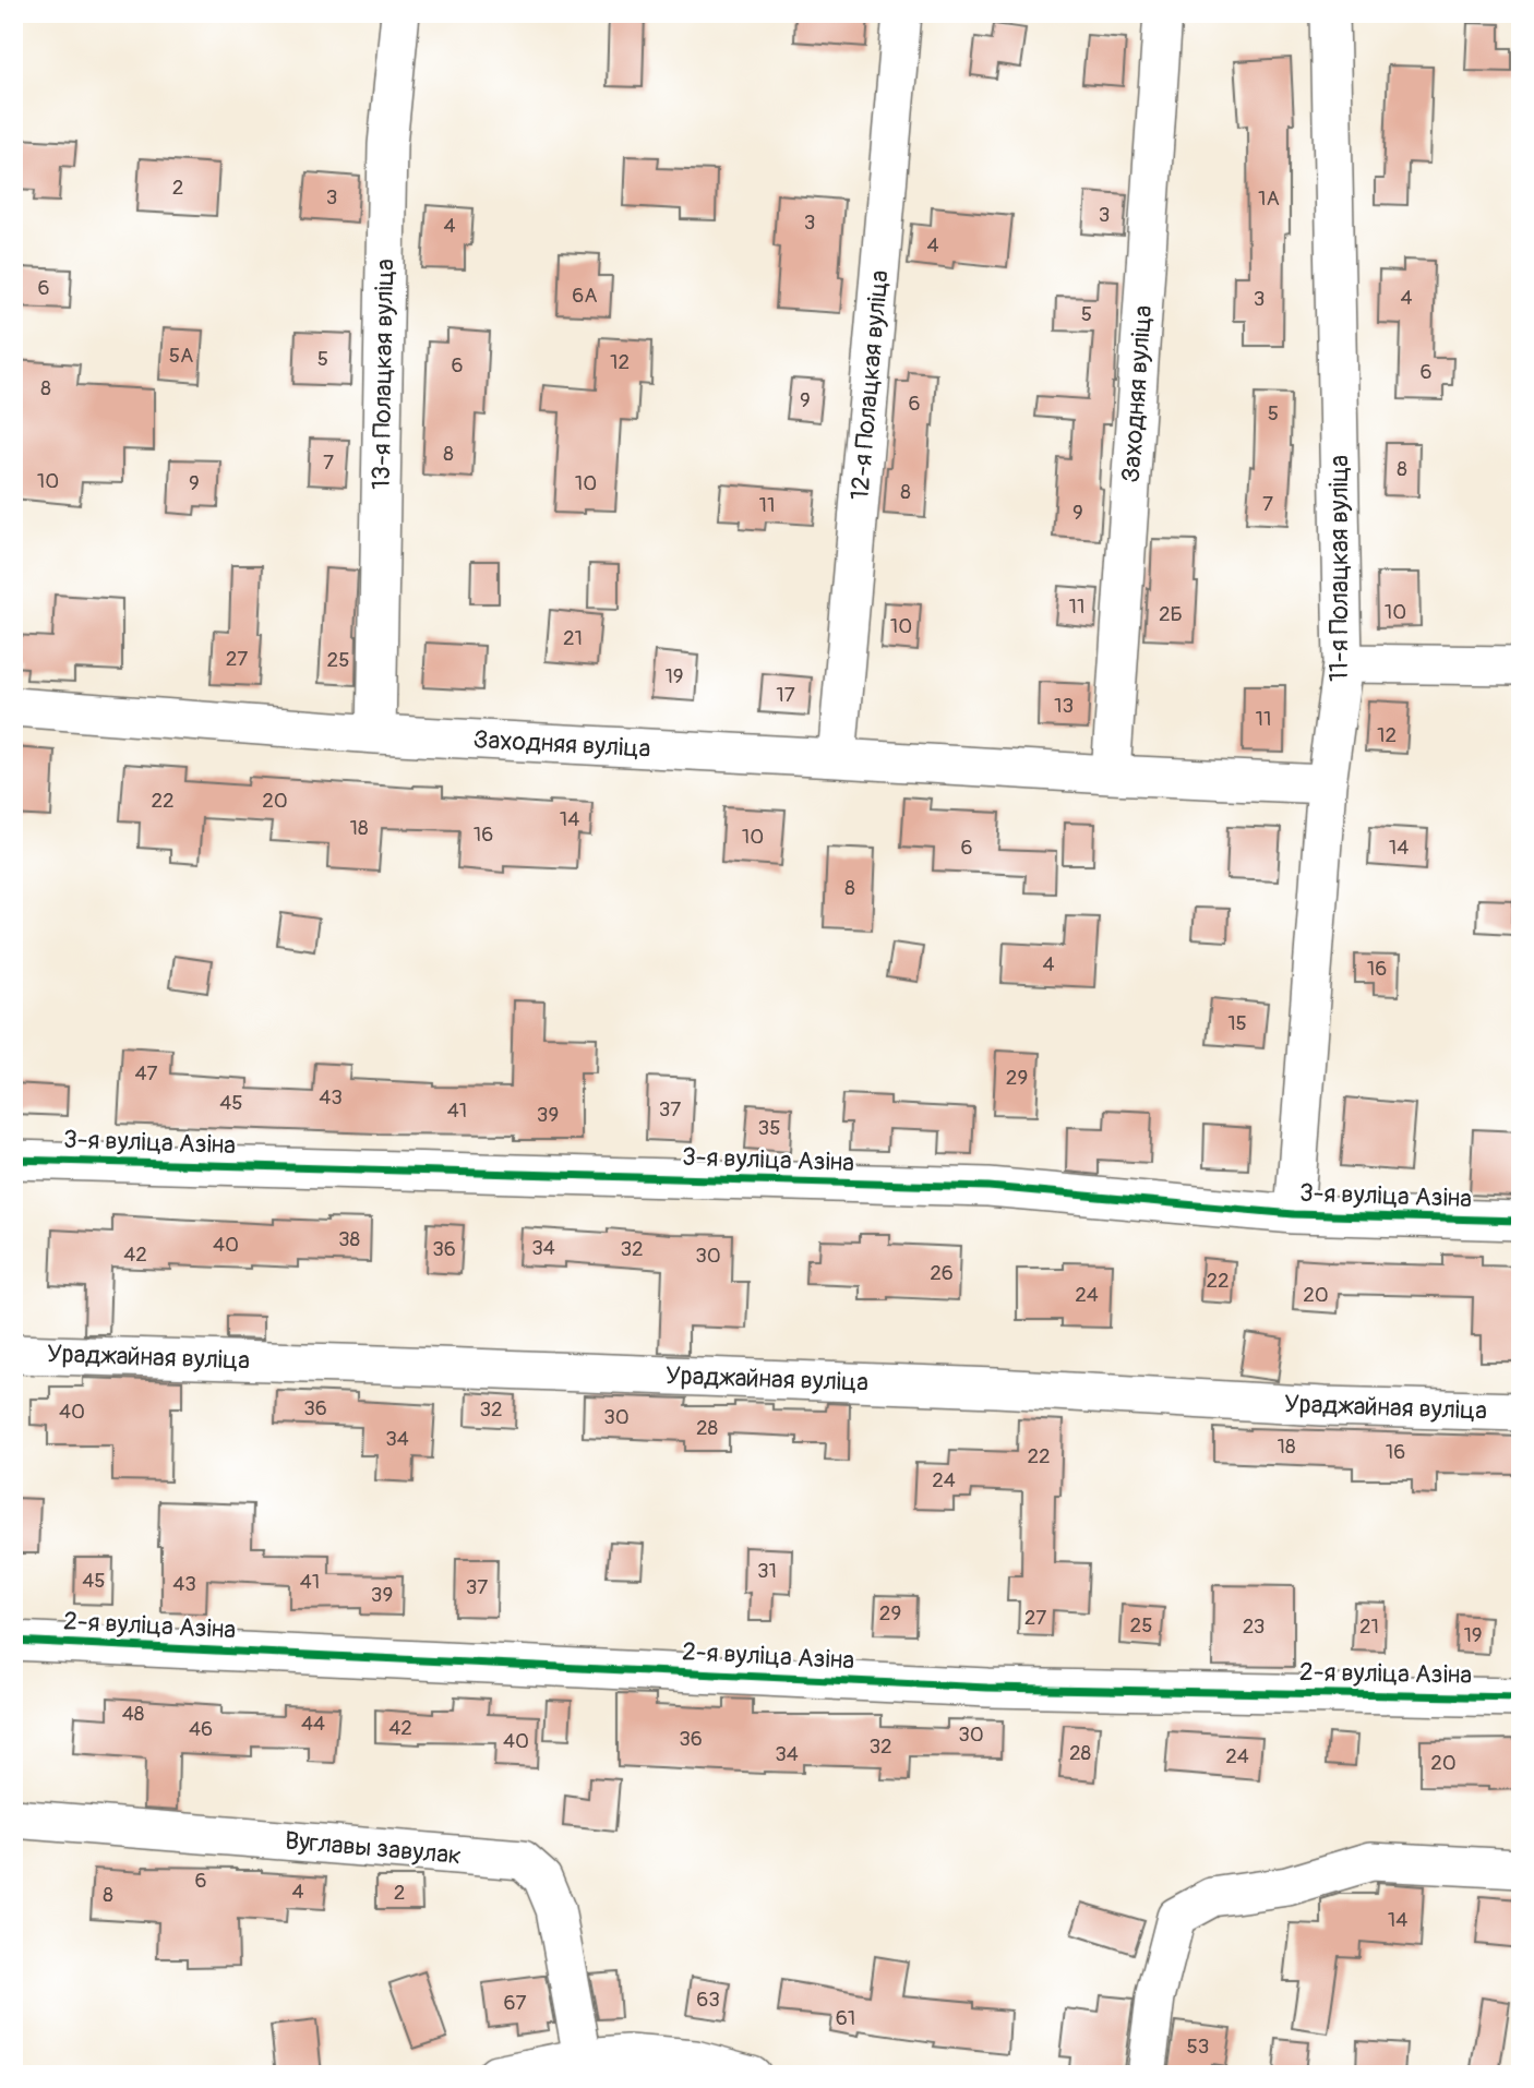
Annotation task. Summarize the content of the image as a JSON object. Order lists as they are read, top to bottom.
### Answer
{
  "streets": {
    "street": [
      "13-я Полацкая вуліца",
      "12-я Полацкая вуліца",
      "Заходняя вуліца",
      "11-я Полацкая вуліца",
      "3-я вуліца Азіна",
      "Ураджайная вуліца",
      "2-я вуліца Азіна",
      "Вуглавы завулак"
    ]
  },
  "crossings": [
    ["13-я Полацкая вуліца", "Заходняя вуліца"],
    ["12-я Полацкая вуліца", "Заходняя вуліца"],
    ["Заходняя вуліца", "11-я Полацкая вуліца"],
    ["11-я Полацкая вуліца", "3-я вуліца Азіна"]
  ],
  "house_numbers": [
    "2",
    "3",
    "1А",
    "3",
    "3",
    "4",
    "4",
    "6",
    "6А",
    "4",
    "3",
    "5",
    "5А",
    "5",
    "12",
    "6",
    "6",
    "8",
    "9",
    "6",
    "5",
    "8",
    "7",
    "8",
    "10",
    "9",
    "10",
    "8",
    "7",
    "11",
    "9",
    "11",
    "10",
    "2Б",
    "10",
    "21",
    "27",
    "25",
    "19",
    "17",
    "13",
    "11",
    "12",
    "22",
    "20",
    "14",
    "18",
    "16",
    "10",
    "6",
    "14",
    "8",
    "4",
    "16",
    "15",
    "47",
    "29",
    "43",
    "45",
    "37",
    "41",
    "39",
    "35",
    "38",
    "40",
    "34",
    "36",
    "32",
    "42",
    "30",
    "26",
    "22",
    "24",
    "20",
    "36",
    "32",
    "40",
    "30",
    "28",
    "34",
    "18",
    "16",
    "22",
    "24",
    "31",
    "45",
    "41",
    "43",
    "37",
    "39",
    "29",
    "27",
    "25",
    "23",
    "21",
    "19",
    "48",
    "44",
    "42",
    "46",
    "30",
    "36",
    "40",
    "32",
    "28",
    "34",
    "24",
    "20",
    "6",
    "4",
    "2",
    "8",
    "14",
    "63",
    "67",
    "61",
    "53"
  ]
}
